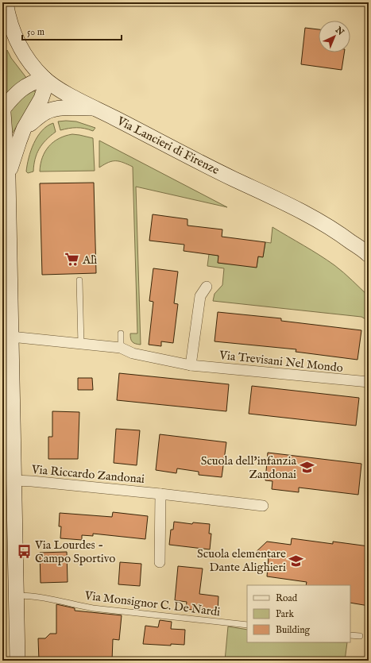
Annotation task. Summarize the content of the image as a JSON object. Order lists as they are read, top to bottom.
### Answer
{
  "streets": {
    "street": ["Via Lancieri di Firenze", "Via Trevisani Nel Mondo", "Via Riccardo Zandonai"],
    "lane": ["Via Monsignor C. De Nardi"]
  },
  "places": {
    "supermarket": ["Alì"],
    "school or university": ["Scuola dell'infanzia Zandonai", "Scuola elementare Dante Alighieri"],
    "bus stop": ["Via Lourdes - Campo Sportivo"]
  },
  "legend": ["Road", "Park", "Building"],
  "scale_bar": "50 m",
  "north": "top right"
}
